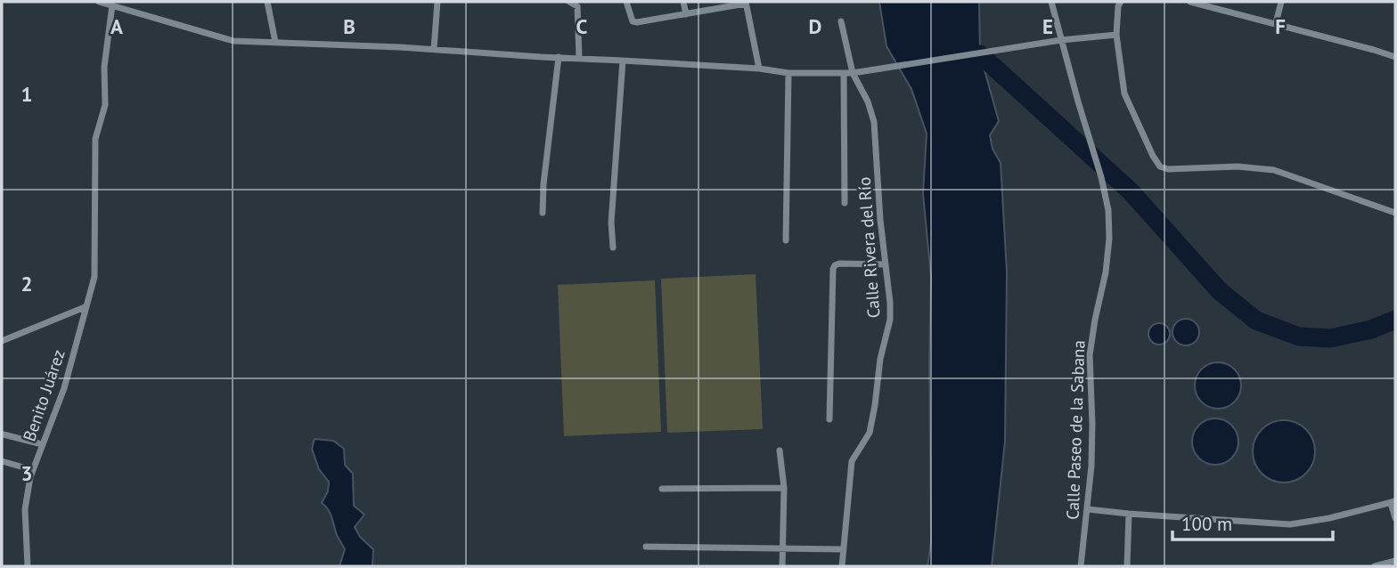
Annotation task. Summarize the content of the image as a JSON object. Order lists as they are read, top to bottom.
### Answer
{
  "streets": {
    "street": ["Calle Rivera del Río", "Benito Juárez", "Calle Paseo de la Sabana"]
  },
  "scale_bar": "100 m",
  "grid": {
    "columns": [
      "A",
      "B",
      "C",
      "D",
      "E",
      "F"
    ],
    "rows": ["1", "2", "3"]
  }
}
